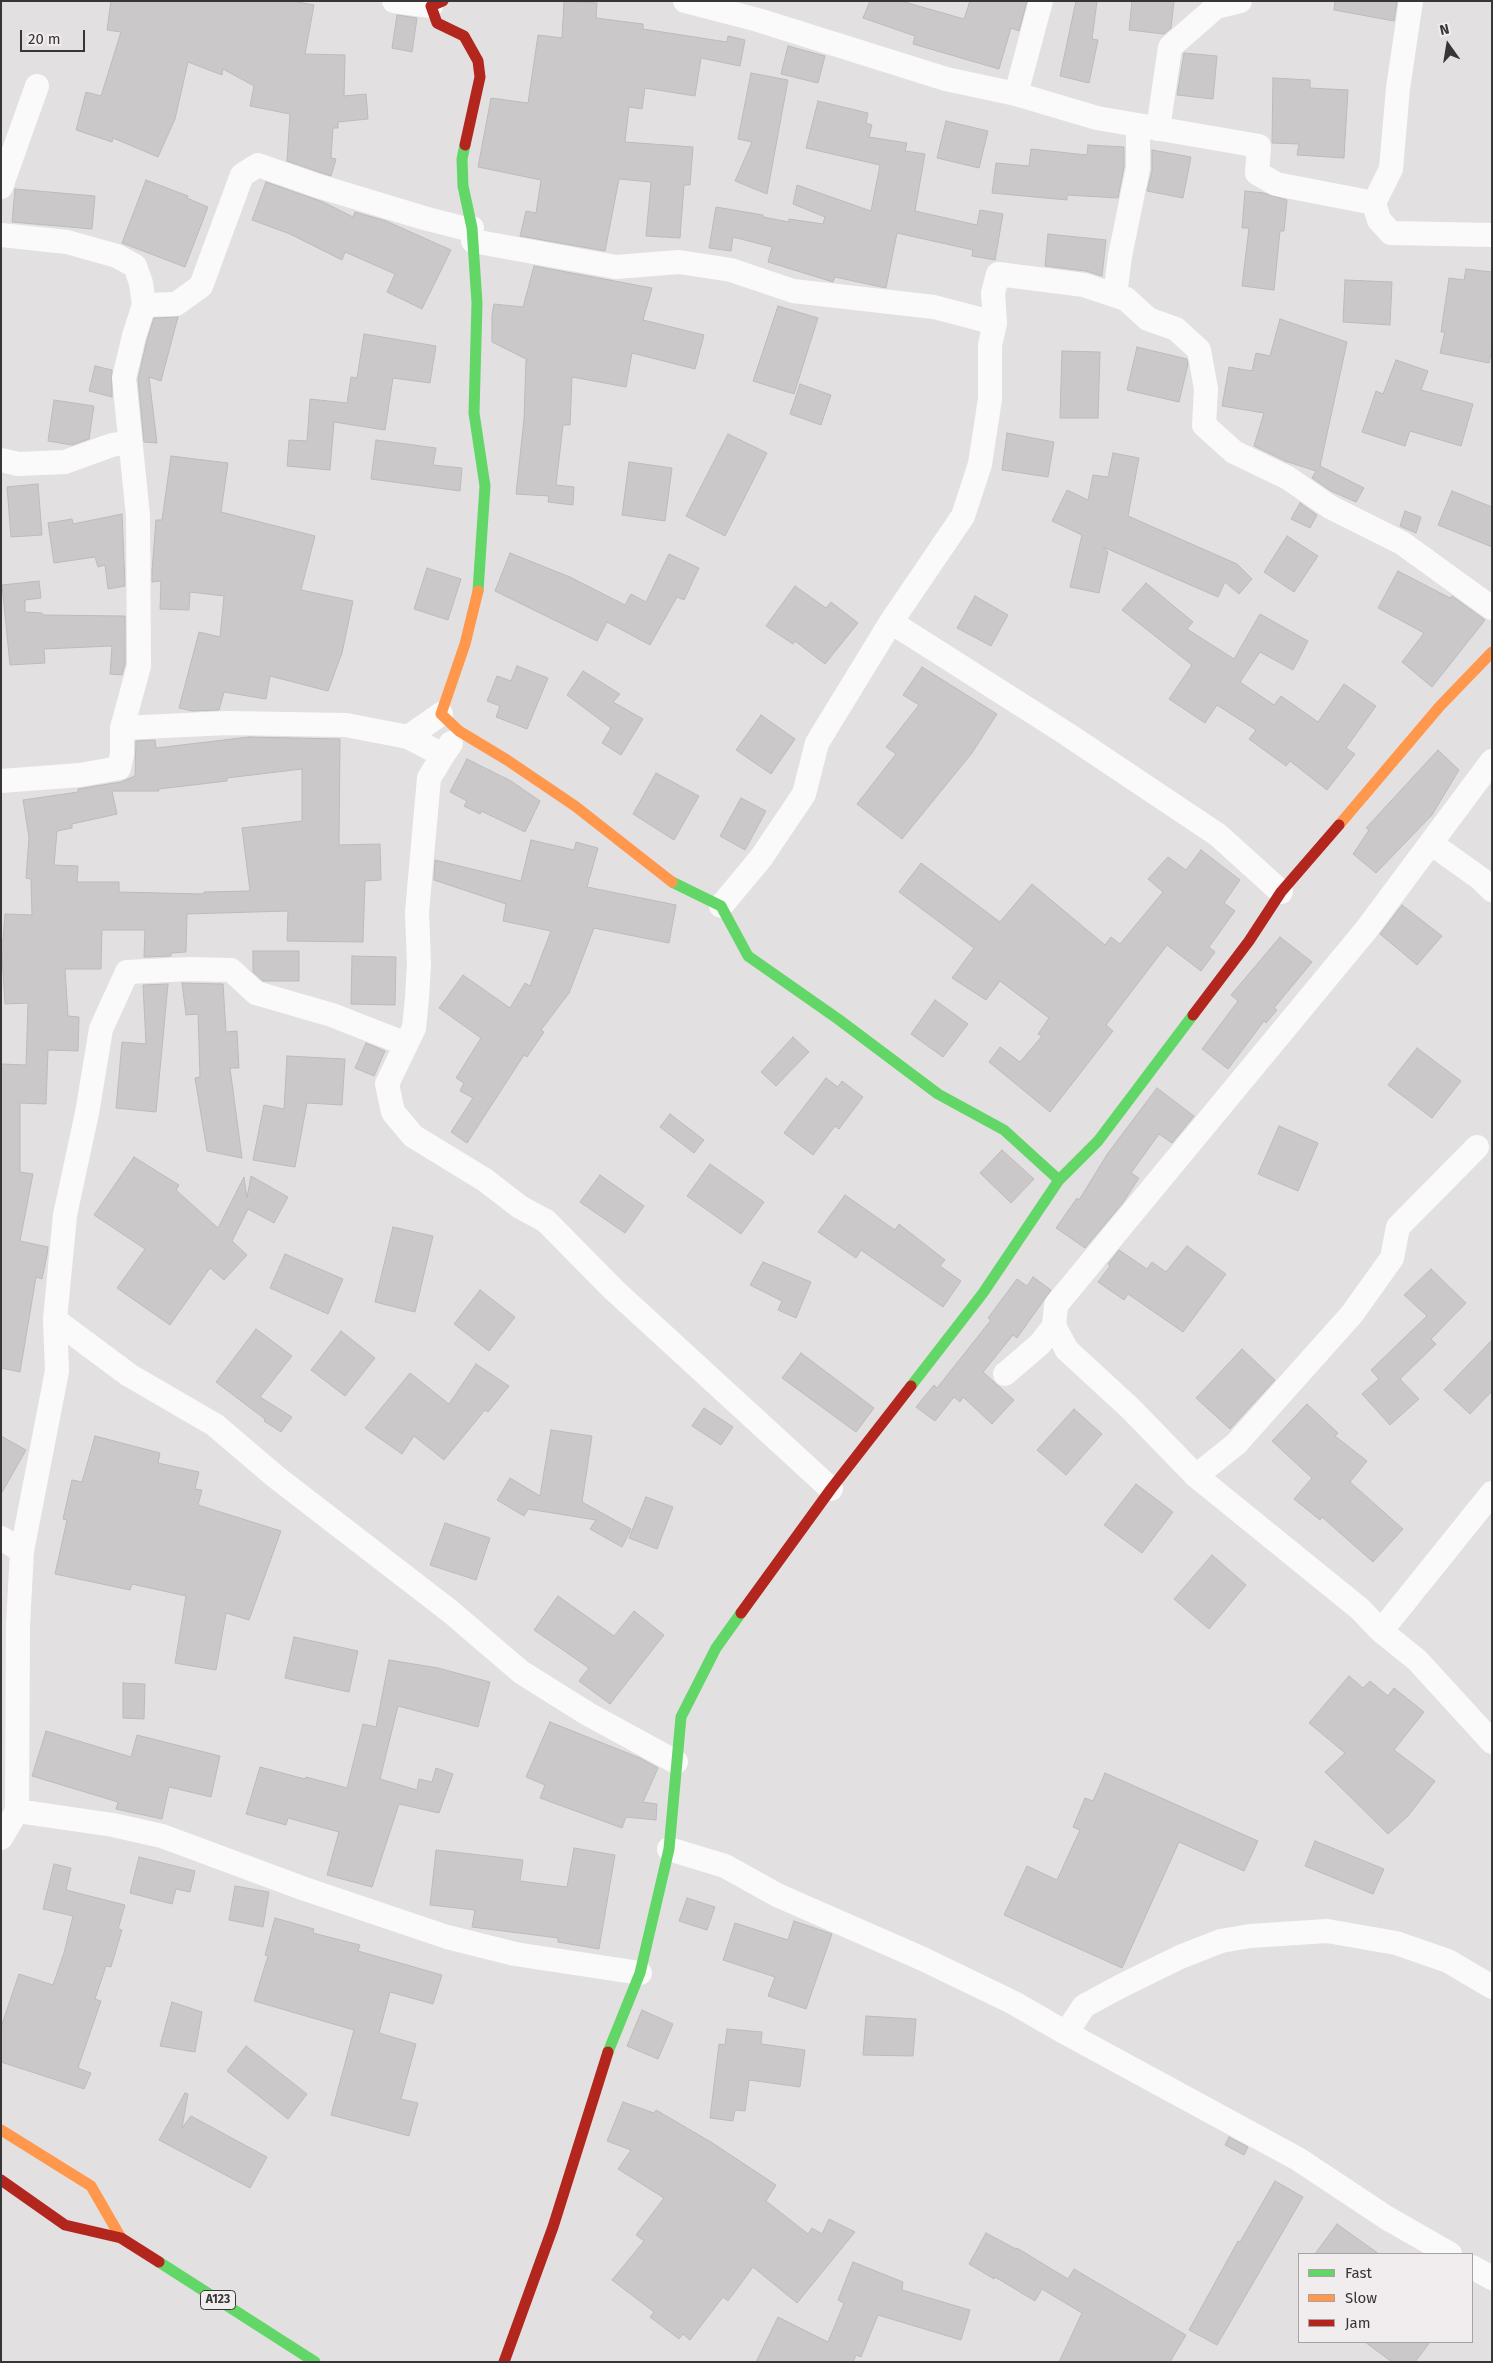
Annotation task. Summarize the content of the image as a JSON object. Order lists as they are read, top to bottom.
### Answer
{
  "streets": {
    "main road": ["A123"]
  },
  "legend": ["Fast", "Slow", "Jam"],
  "scale_bar": "20 m",
  "north": "top"
}
